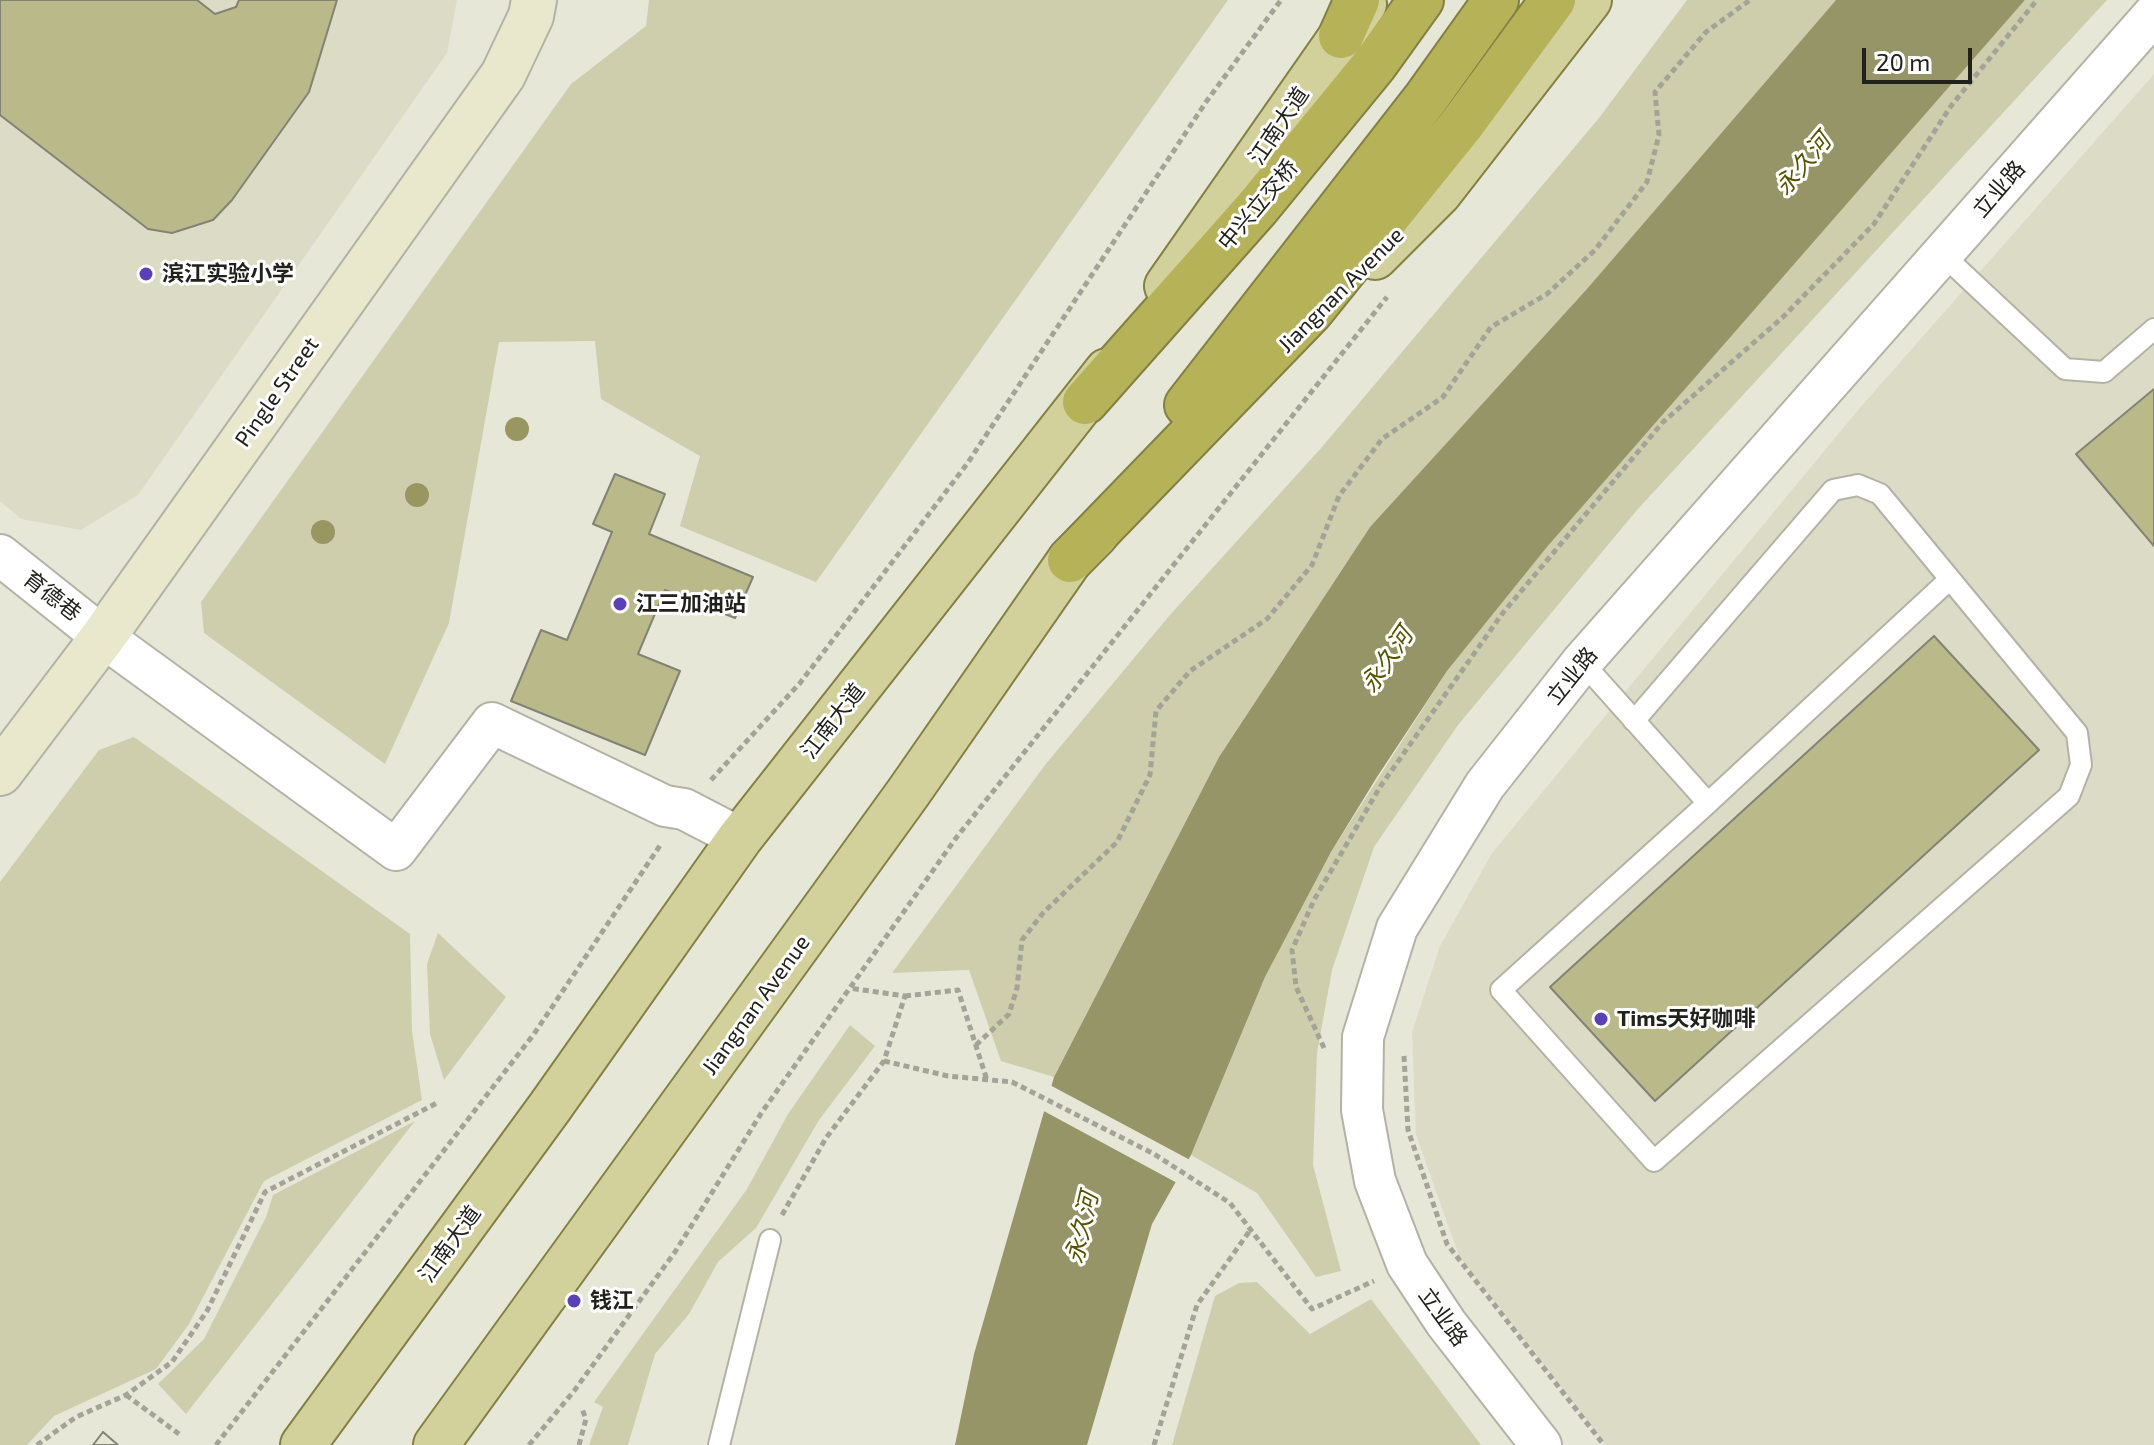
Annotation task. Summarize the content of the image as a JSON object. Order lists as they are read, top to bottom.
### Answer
{
  "streets": {
    "highway": ["中兴立交桥", "Jiangnan Avenue"],
    "main road": ["江南大道"],
    "street": ["立业路", "Pingle Street", "育德巷"]
  },
  "crossings": [
    ["江南大道", "中兴立交桥"],
    ["Pingle Street", "育德巷"]
  ],
  "water": ["永久河"],
  "places": [
    "滨江实验小学",
    "江三加油站",
    "Tims天好咖啡",
    "钱江"
  ],
  "scale_bar": "20 m"
}
